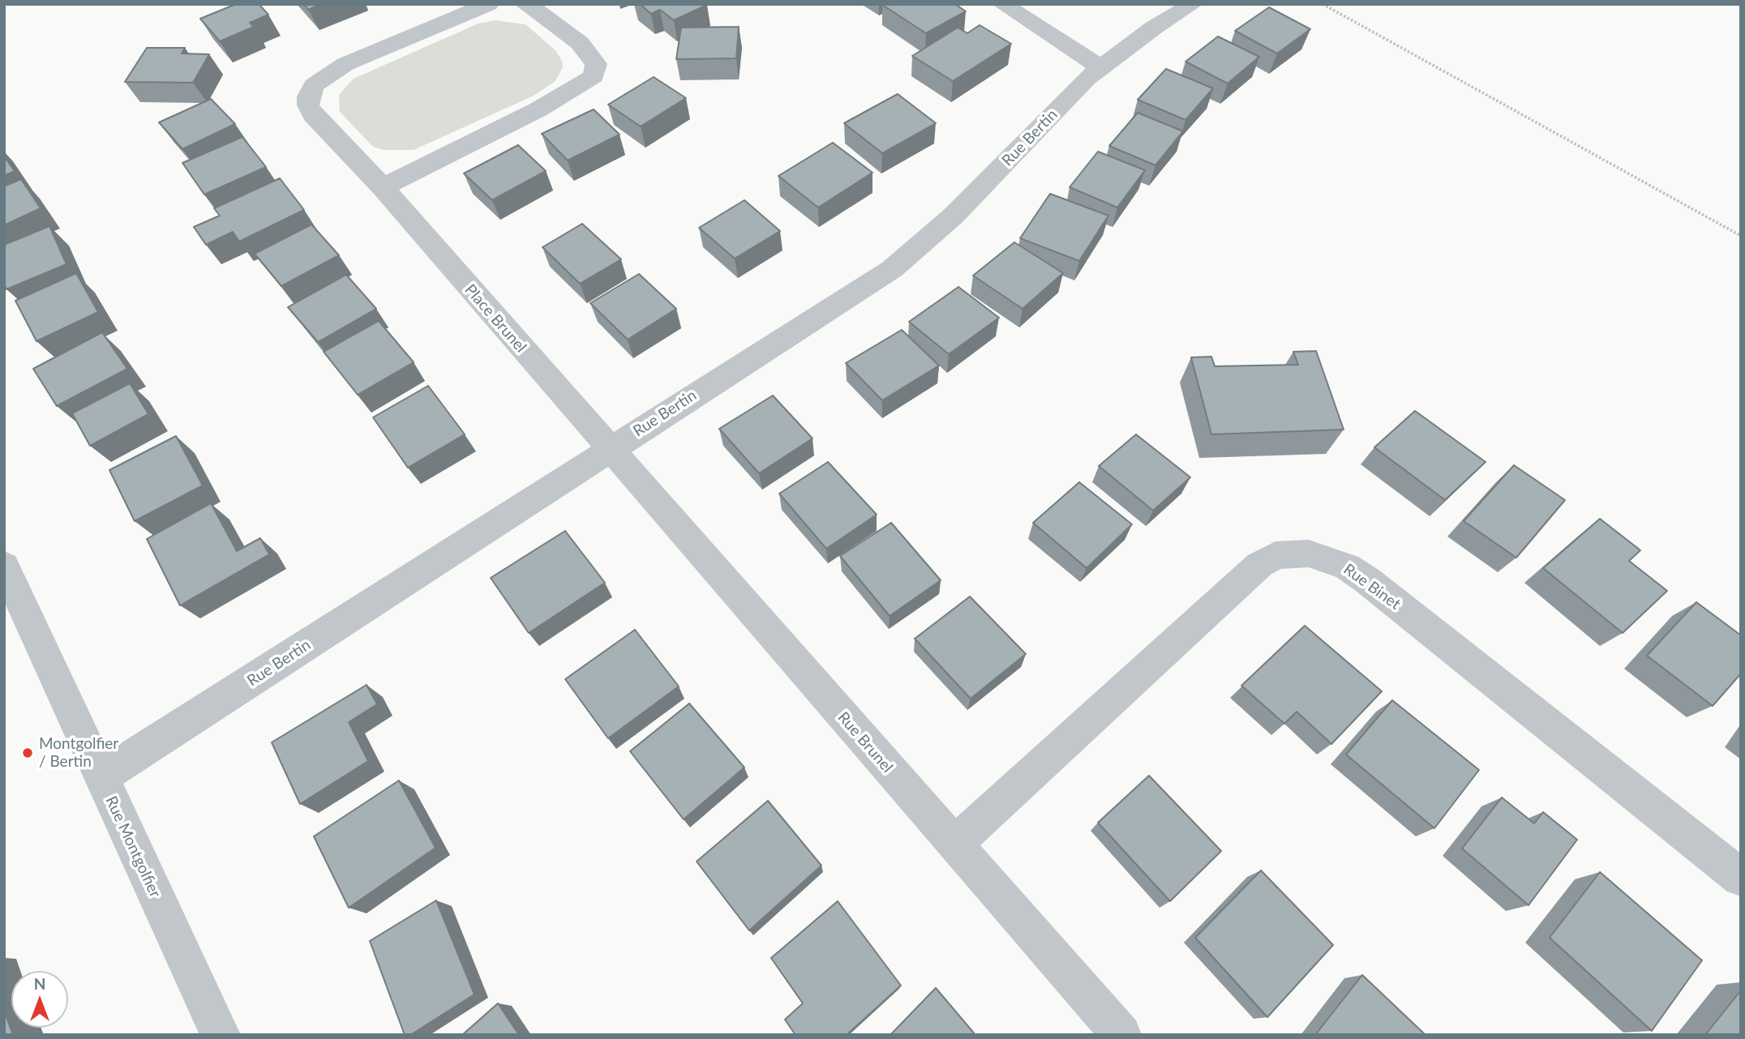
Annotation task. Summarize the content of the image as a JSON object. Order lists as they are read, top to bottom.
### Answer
{
  "streets": {
    "street": [
      "Rue Bertin",
      "Place Brunel",
      "Rue Binet",
      "Rue Brunel",
      "Rue Montgolfier"
    ]
  },
  "crossings": [
    ["Rue Bertin", "Place Brunel"],
    ["Rue Bertin", "Rue Brunel"],
    ["Rue Bertin", "Rue Montgolfier"],
    ["Place Brunel", "Rue Brunel"],
    ["Rue Binet", "Rue Brunel"]
  ],
  "places": ["Montgolfier / Bertin"],
  "north": "top"
}
